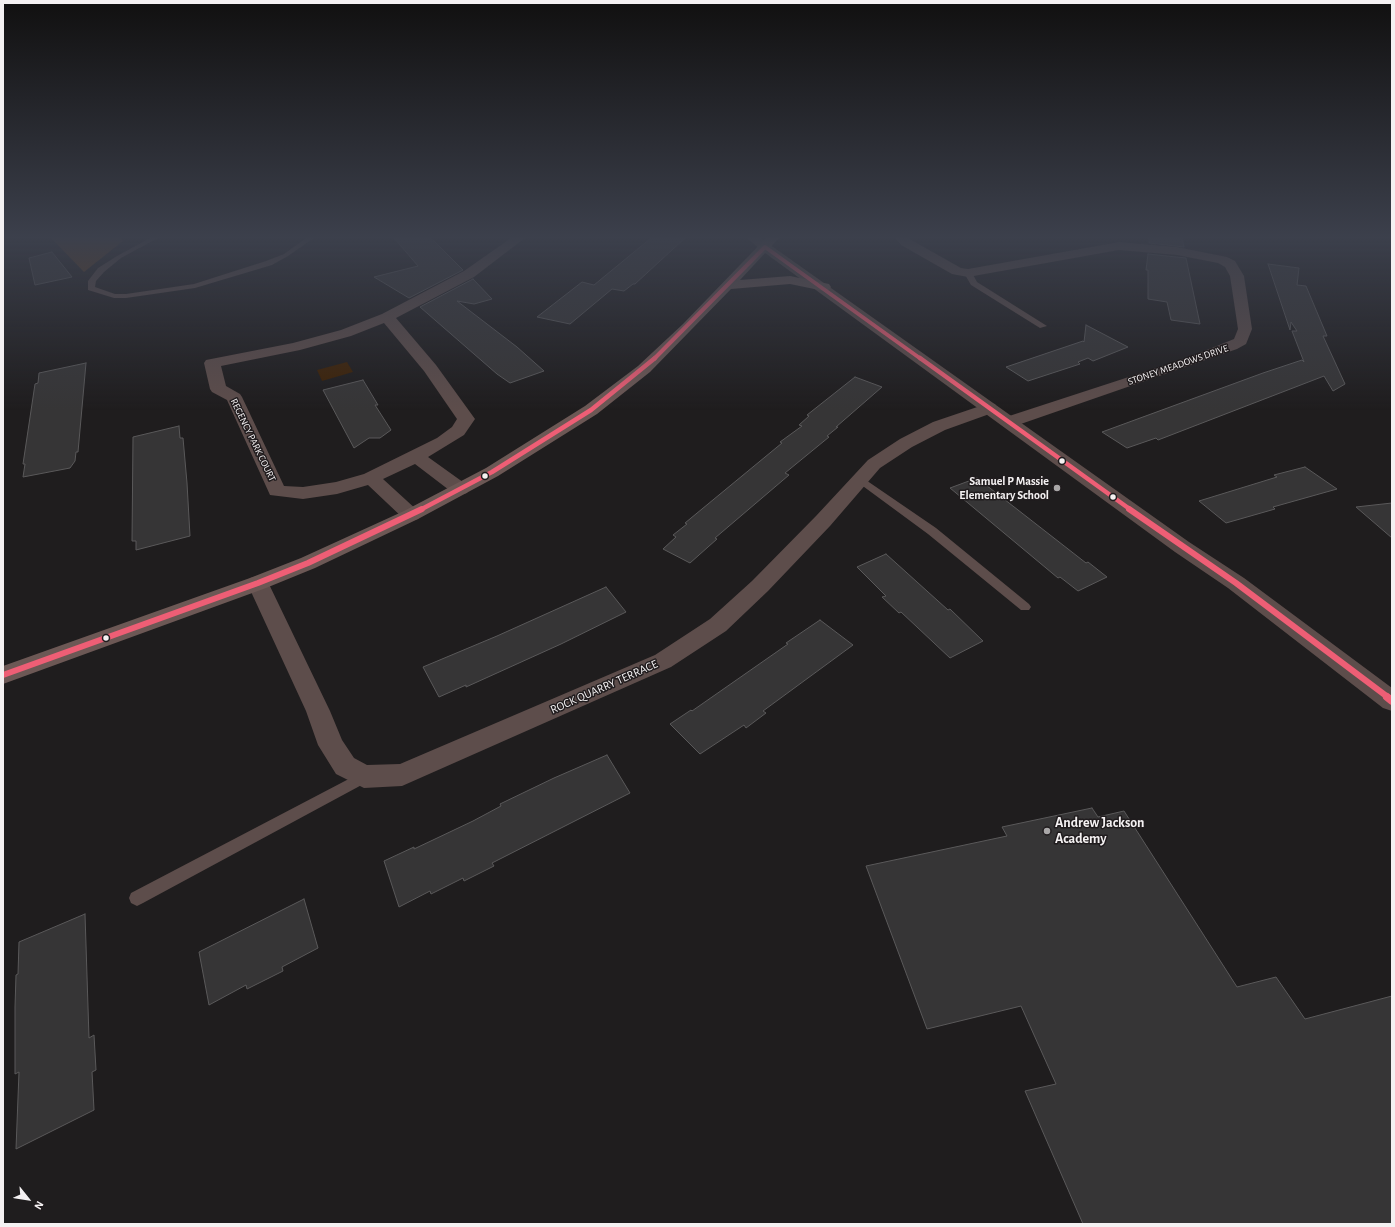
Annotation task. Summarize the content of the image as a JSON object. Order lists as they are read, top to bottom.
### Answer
{
  "streets": {
    "street": ["STONEY MEADOWS DRIVE", "REGENCY PARK COURT", "ROCK QUARRY TERRACE"]
  },
  "places": ["Samuel P Massie Elementary School", "Andrew Jackson Academy"],
  "north": "bottom right"
}
